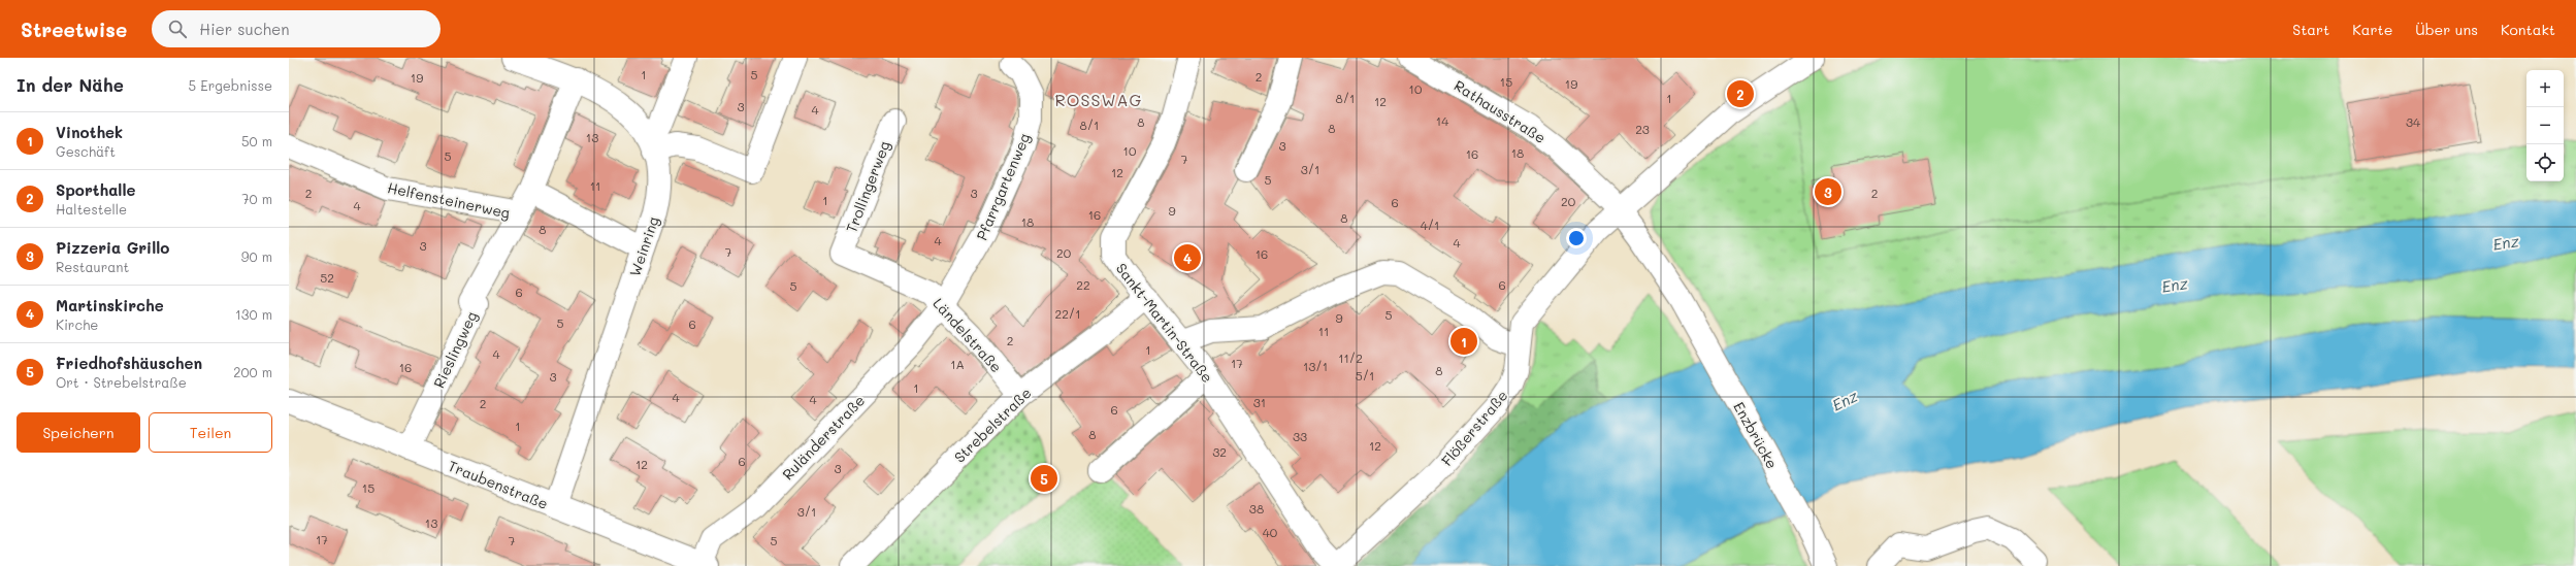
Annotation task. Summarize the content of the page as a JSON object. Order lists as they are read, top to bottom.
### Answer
{
  "streets": {
    "street": [
      "Rathausstraße",
      "Trollingerweg",
      "Pfarrgartenweg",
      "Helfensteinerweg",
      "Weinring",
      "Sankt-Martin-Straße",
      "Ländelstraße",
      "Rieslingweg",
      "Strebelstraße",
      "Flößerstraße",
      "Enzbrücke",
      "Ruländerstraße",
      "Traubenstraße"
    ]
  },
  "crossings": [
    ["Rathausstraße", "Flößerstraße"],
    ["Rathausstraße", "Enzbrücke"],
    ["Trollingerweg", "Ländelstraße"],
    ["Pfarrgartenweg", "Ländelstraße"],
    ["Pfarrgartenweg", "Ruländerstraße"],
    ["Helfensteinerweg", "Rieslingweg"],
    ["Weinring", "Rieslingweg"],
    ["Weinring", "Traubenstraße"],
    ["Sankt-Martin-Straße", "Strebelstraße"],
    ["Sankt-Martin-Straße", "Flößerstraße"],
    ["Ländelstraße", "Strebelstraße"],
    ["Ländelstraße", "Ruländerstraße"],
    ["Rieslingweg", "Traubenstraße"],
    ["Ruländerstraße", "Traubenstraße"]
  ],
  "districts": ["ROSSWAG"],
  "water": ["Enz"],
  "house_numbers": [
    "1",
    "5",
    "2",
    "19",
    "15",
    "19",
    "10",
    "8/1",
    "1",
    "12",
    "3",
    "4",
    "14",
    "8",
    "34",
    "8/1",
    "8",
    "23",
    "13",
    "3",
    "10",
    "18",
    "16",
    "5",
    "7",
    "3/1",
    "12",
    "5",
    "11",
    "2",
    "3",
    "2",
    "1",
    "20",
    "6",
    "4",
    "9",
    "16",
    "8",
    "18",
    "4/1",
    "8",
    "4",
    "4",
    "3",
    "7",
    "20",
    "16",
    "52",
    "22",
    "6",
    "5",
    "6",
    "22/1",
    "5",
    "9",
    "5",
    "6",
    "11",
    "2",
    "1",
    "4",
    "11/2",
    "17",
    "1A",
    "13/1",
    "16",
    "8",
    "5/1",
    "3",
    "1",
    "4",
    "4",
    "31",
    "2",
    "6",
    "1",
    "8",
    "33",
    "12",
    "32",
    "6",
    "12",
    "3",
    "15",
    "38",
    "3/1",
    "13",
    "40",
    "17",
    "7",
    "5"
  ],
  "page": {
    "header": "Streetwise",
    "search": "Hier suchen",
    "nav": [
      "Start",
      "Karte",
      "Über uns",
      "Kontakt"
    ],
    "heading": ["In der Nähe", "5 Ergebnisse"],
    "map_buttons": ["+", "−"],
    "pins": [
      "2",
      "3",
      "4",
      "1",
      "5"
    ],
    "list": [
      {
        "mark": "1",
        "name": "Vinothek",
        "note": "Geschäft",
        "value": "50 m"
      },
      {
        "mark": "2",
        "name": "Sporthalle",
        "note": "Haltestelle",
        "value": "70 m"
      },
      {
        "mark": "3",
        "name": "Pizzeria Grillo",
        "note": "Restaurant",
        "value": "90 m"
      },
      {
        "mark": "4",
        "name": "Martinskirche",
        "note": "Kirche",
        "value": "130 m"
      },
      {
        "mark": "5",
        "name": "Friedhofshäuschen",
        "note": "Ort · Strebelstraße",
        "value": "200 m"
      }
    ],
    "buttons": ["Speichern", "Teilen"]
  }
}
